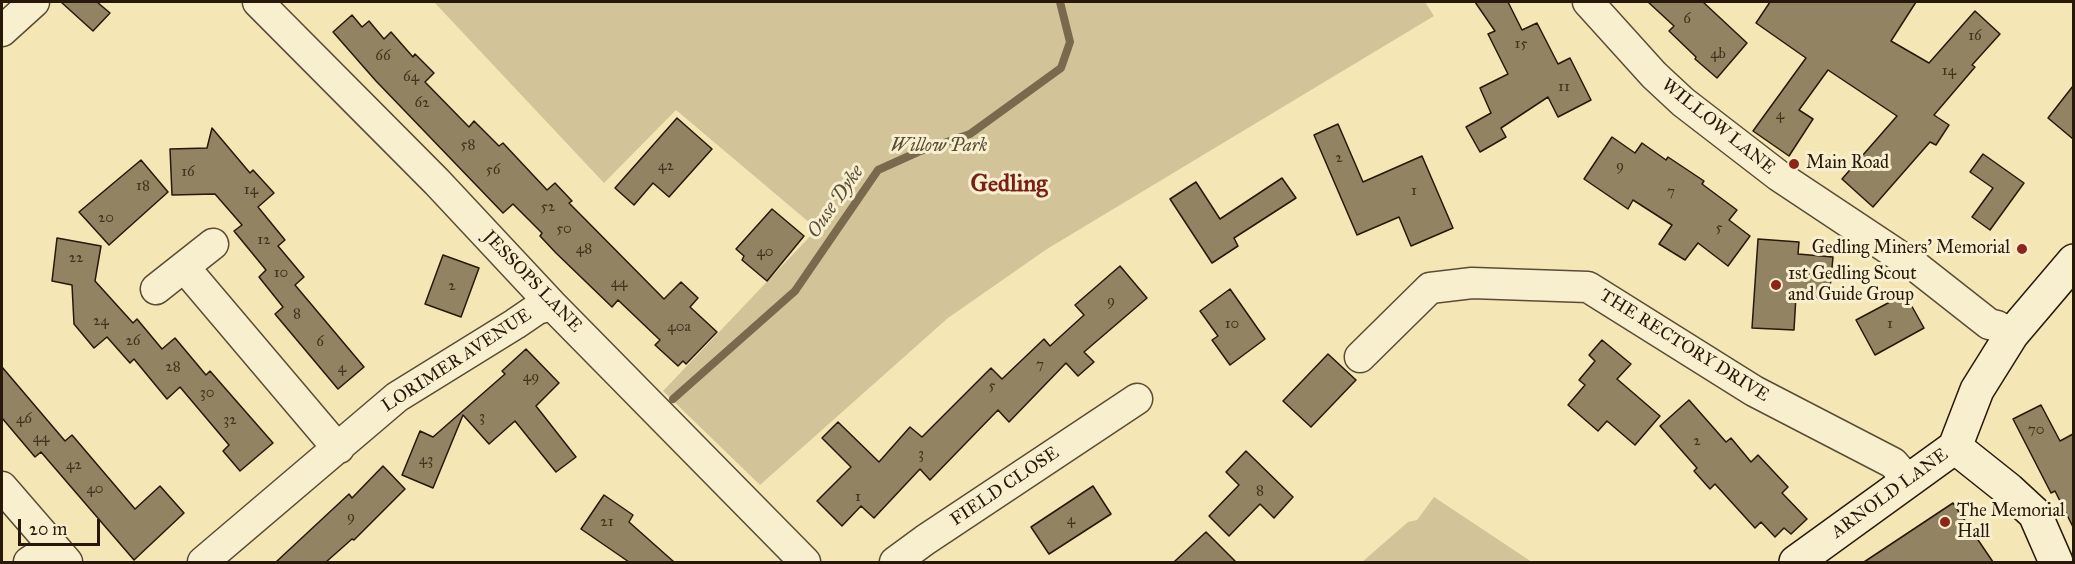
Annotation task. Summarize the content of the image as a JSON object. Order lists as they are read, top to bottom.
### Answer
{
  "streets": {
    "street": [
      "WILLOW LANE",
      "JESSOPS LANE",
      "THE RECTORY DRIVE",
      "LORIMER AVENUE",
      "FIELD CLOSE",
      "ARNOLD LANE"
    ]
  },
  "crossings": [
    ["JESSOPS LANE", "LORIMER AVENUE"],
    ["THE RECTORY DRIVE", "ARNOLD LANE"]
  ],
  "districts": ["Gedling"],
  "water": ["Ouse Dyke"],
  "parks": ["Willow Park"],
  "places": [
    "Main Road",
    "Gedling Miners' Memorial",
    "1st Gedling Scout and Guide Group",
    "The Memorial Hall"
  ],
  "house_numbers": [
    "6",
    "16",
    "15",
    "4b",
    "66",
    "14",
    "64",
    "11",
    "62",
    "4",
    "58",
    "2",
    "42",
    "9",
    "56",
    "16",
    "18",
    "14",
    "1",
    "7",
    "52",
    "20",
    "5",
    "50",
    "12",
    "48",
    "40",
    "22",
    "10",
    "44",
    "2",
    "9",
    "8",
    "24",
    "10",
    "1",
    "40a",
    "26",
    "6",
    "7",
    "28",
    "4",
    "49",
    "5",
    "30",
    "3",
    "46",
    "32",
    "70",
    "44",
    "2",
    "3",
    "43",
    "42",
    "40",
    "8",
    "1",
    "9",
    "4",
    "21"
  ],
  "scale_bar": "20 m"
}
